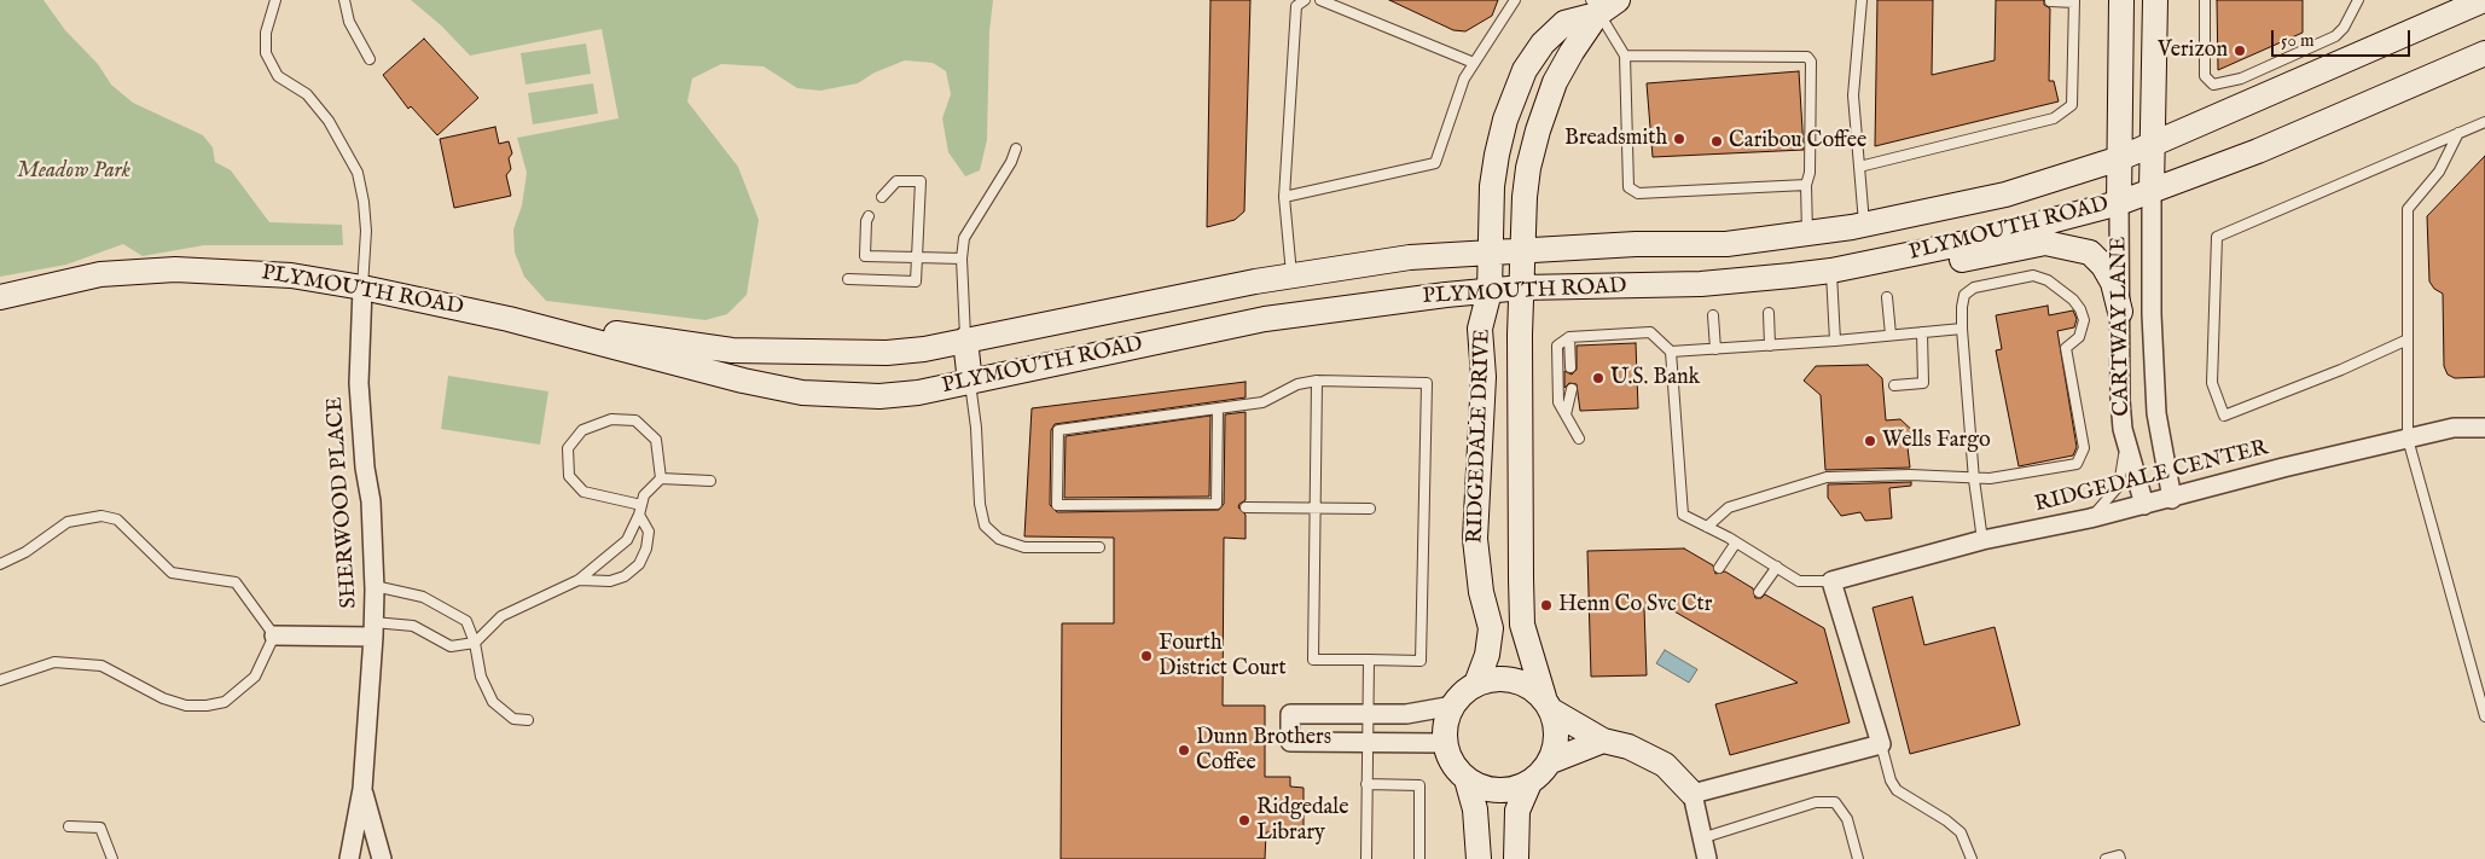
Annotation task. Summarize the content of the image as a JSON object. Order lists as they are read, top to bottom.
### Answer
{
  "streets": {
    "main road": ["PLYMOUTH ROAD", "CARTWAY LANE", "RIDGEDALE DRIVE"],
    "street": ["RIDGEDALE CENTER", "SHERWOOD PLACE"]
  },
  "crossings": [
    ["PLYMOUTH ROAD", "CARTWAY LANE"],
    ["PLYMOUTH ROAD", "RIDGEDALE DRIVE"],
    ["PLYMOUTH ROAD", "SHERWOOD PLACE"],
    ["CARTWAY LANE", "RIDGEDALE CENTER"]
  ],
  "parks": ["Meadow Park"],
  "places": [
    "Verizon",
    "Breadsmith",
    "Caribou Coffee",
    "U.S. Bank",
    "Wells Fargo",
    "Henn Co Svc Ctr",
    "Fourth District Court",
    "Dunn Brothers Coffee",
    "Ridgedale Library"
  ],
  "scale_bar": "50 m"
}
